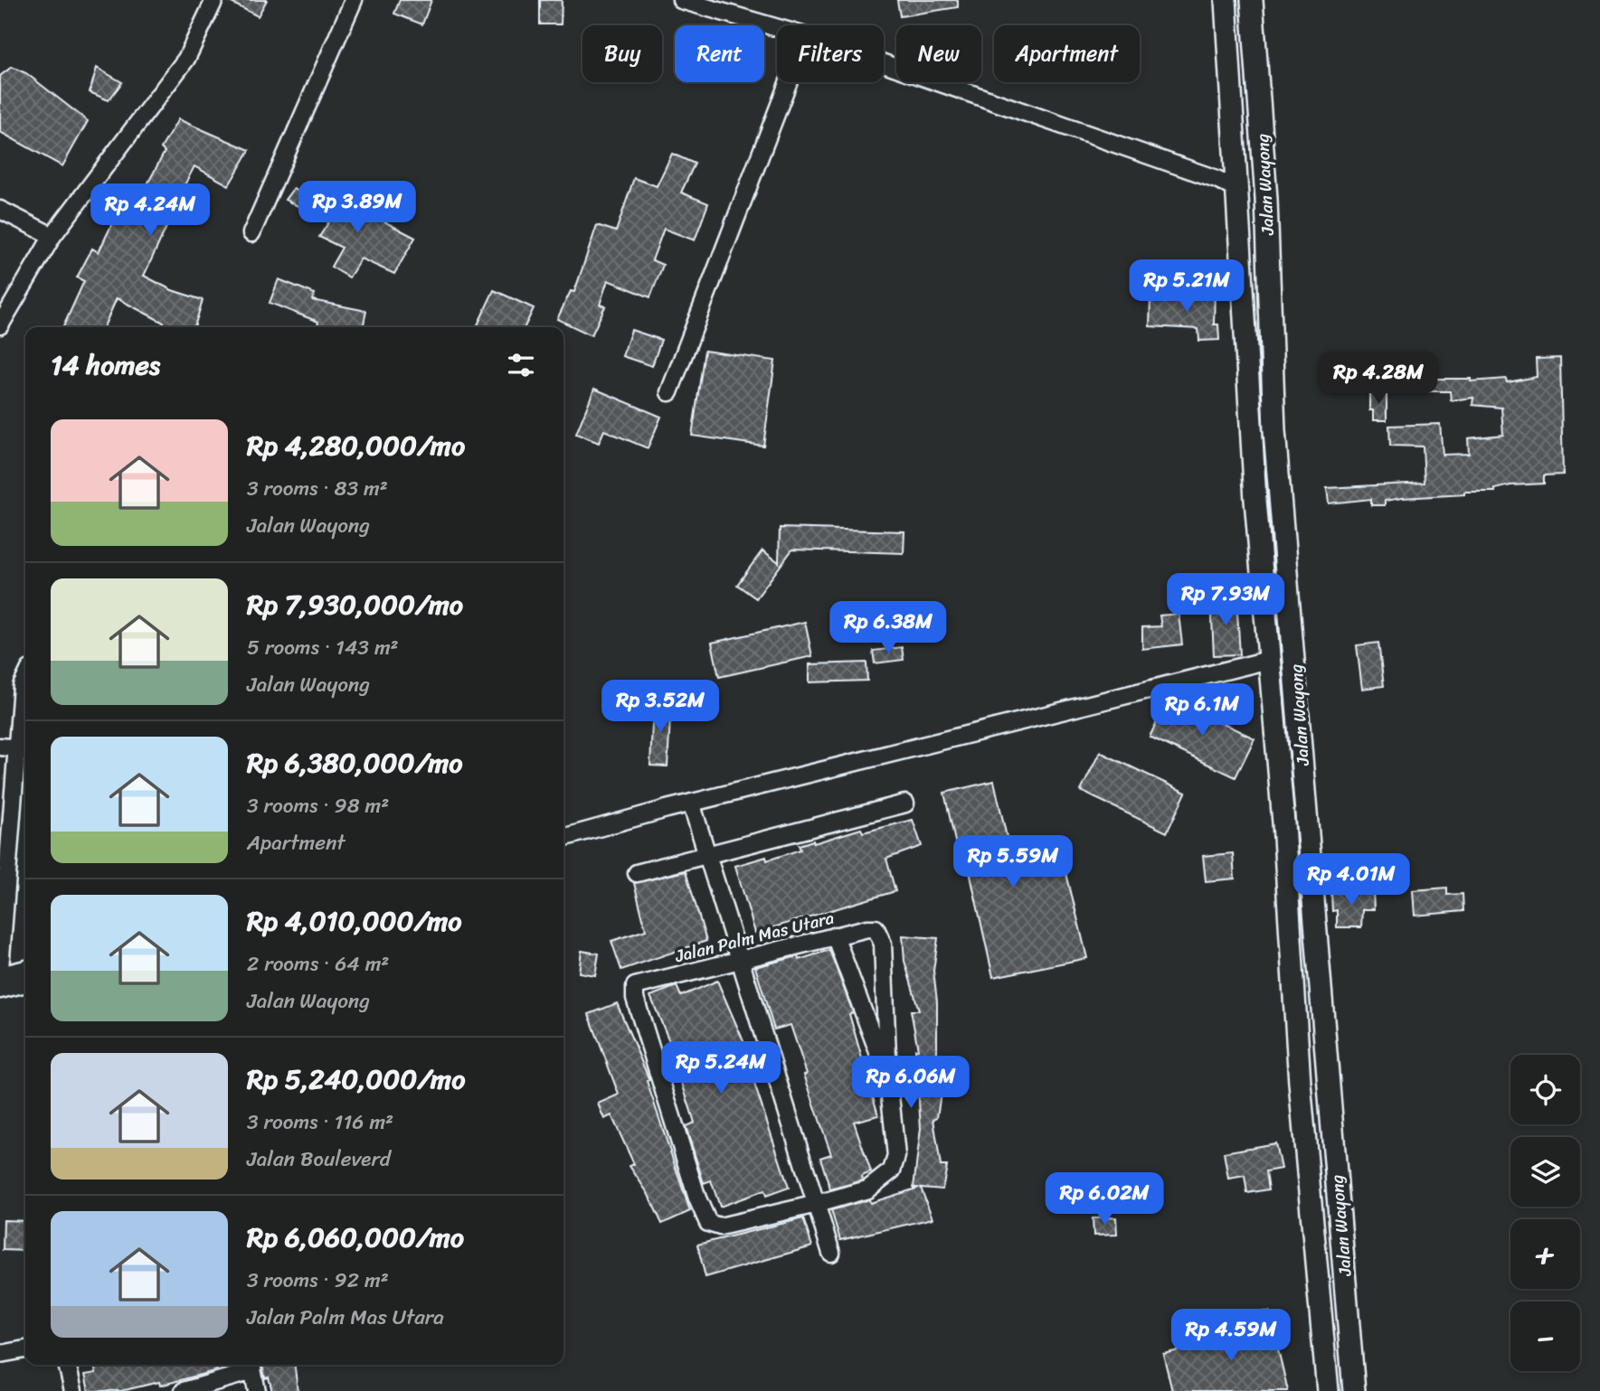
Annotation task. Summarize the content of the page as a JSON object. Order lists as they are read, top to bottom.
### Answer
{
  "streets": {
    "main road": ["Jalan Wayong"],
    "street": ["Jalan Palm Mas Utara"]
  },
  "page": {
    "chip": [
      "Buy",
      "Rent",
      "Filters",
      "New",
      "Apartment"
    ],
    "price": [
      "Rp 3.89M",
      "Rp 4.24M",
      "Rp 5.21M",
      "Rp 4.28M",
      "Rp 7.93M",
      "Rp 6.38M",
      "Rp 3.52M",
      "Rp 6.1M",
      "Rp 5.59M",
      "Rp 4.01M",
      "Rp 5.24M",
      "Rp 6.06M",
      "Rp 6.02M",
      "Rp 4.59M"
    ],
    "heading": "14 homes",
    "list": [
      {
        "name": "Rp 4,280,000/mo",
        "note": "3 rooms · 83 m² · Jalan Wayong"
      },
      {
        "name": "Rp 7,930,000/mo",
        "note": "5 rooms · 143 m² · Jalan Wayong"
      },
      {
        "name": "Rp 6,380,000/mo",
        "note": "3 rooms · 98 m² · Apartment"
      },
      {
        "name": "Rp 4,010,000/mo",
        "note": "2 rooms · 64 m² · Jalan Wayong"
      },
      {
        "name": "Rp 5,240,000/mo",
        "note": "3 rooms · 116 m² · Jalan Bouleverd"
      },
      {
        "name": "Rp 6,060,000/mo",
        "note": "3 rooms · 92 m² · Jalan Palm Mas Utara"
      }
    ],
    "map_buttons": ["+", "−"]
  }
}
